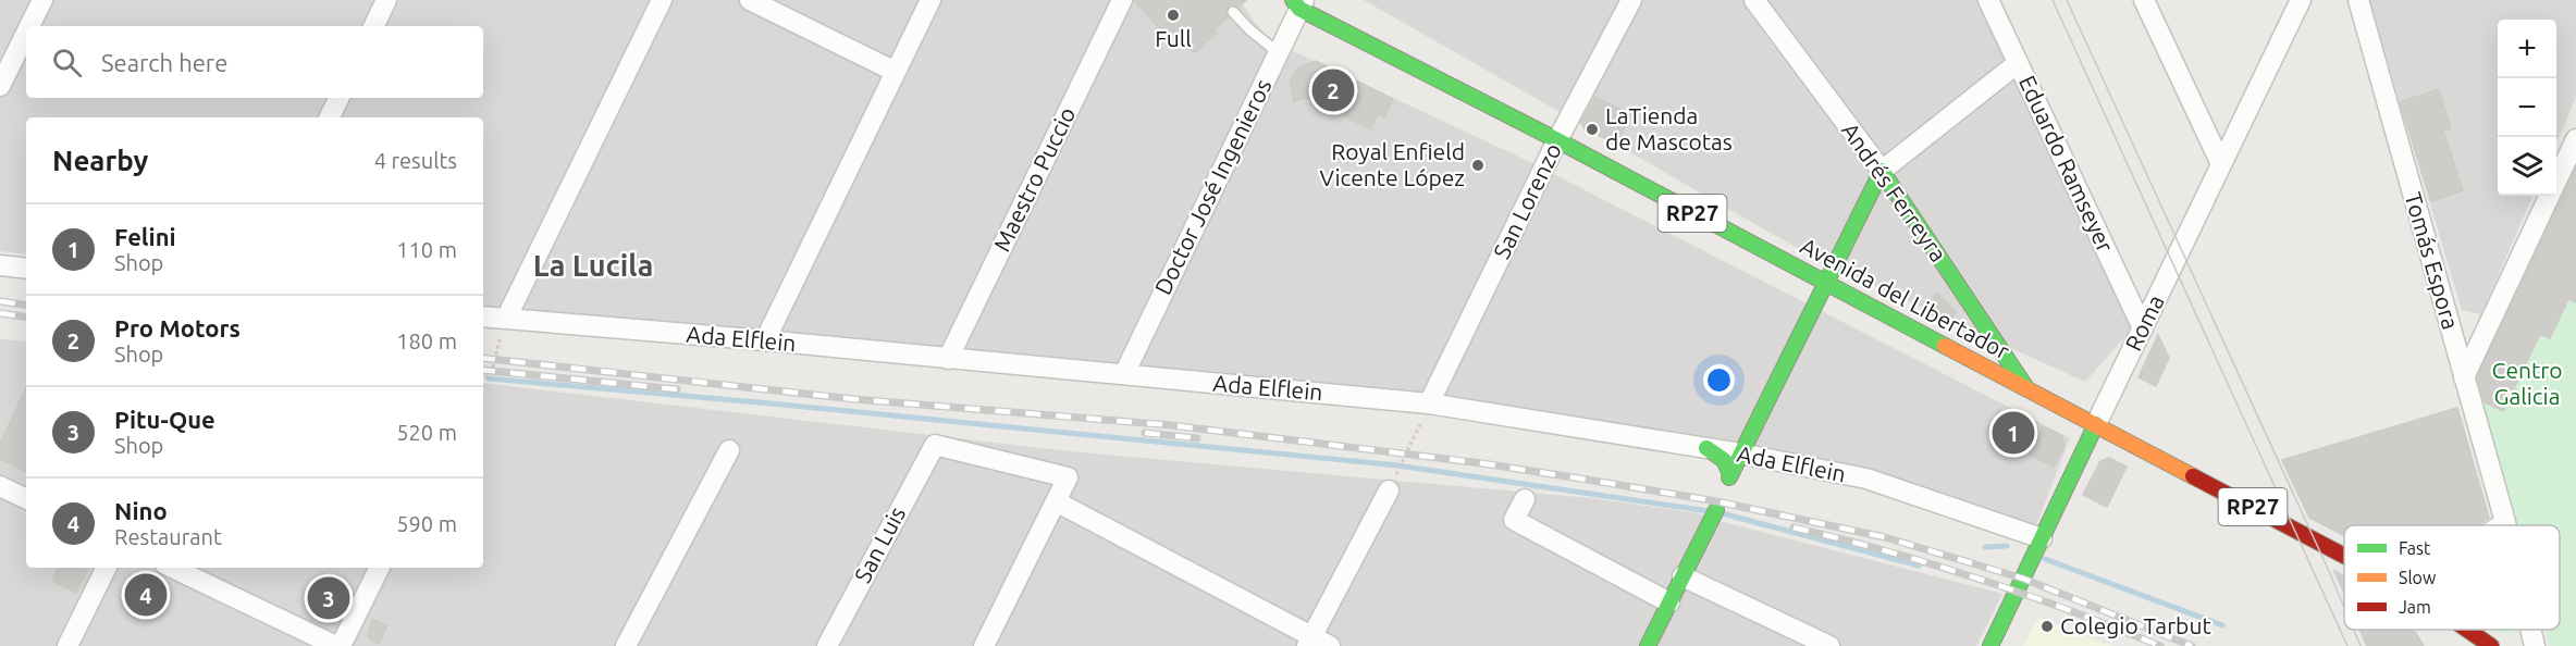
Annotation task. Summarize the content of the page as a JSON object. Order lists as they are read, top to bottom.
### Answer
{
  "streets": {
    "main road": [
      "Andrés Ferreyra",
      "RP27",
      "Avenida del Libertador",
      "Roma"
    ],
    "street": [
      "Eduardo Ramseyer",
      "Maestro Puccio",
      "Doctor José Ingenieros",
      "San Lorenzo",
      "Tomás Espora",
      "Ada Elflein",
      "San Luis"
    ]
  },
  "crossings": [
    ["Eduardo Ramseyer", "Roma"],
    ["Maestro Puccio", "Ada Elflein"],
    ["Doctor José Ingenieros", "Avenida del Libertador"],
    ["Doctor José Ingenieros", "Ada Elflein"],
    ["Andrés Ferreyra", "Avenida del Libertador"],
    ["San Lorenzo", "Avenida del Libertador"],
    ["San Lorenzo", "Ada Elflein"],
    ["Avenida del Libertador", "Roma"],
    ["Roma", "Ada Elflein"]
  ],
  "districts": ["La Lucila"],
  "parks": ["Centro Galicia"],
  "places": [
    "Full",
    "LaTienda de Mascotas",
    "Royal Enfield Vicente López",
    "Colegio Tarbut"
  ],
  "legend": ["Fast", "Slow", "Jam"],
  "page": {
    "map_buttons": ["+", "−"],
    "search": "Search here",
    "pins": [
      "2",
      "1",
      "4",
      "3"
    ],
    "heading": ["Nearby", "4 results"],
    "list": [
      {
        "mark": "1",
        "name": "Felini",
        "note": "Shop",
        "value": "110 m"
      },
      {
        "mark": "2",
        "name": "Pro Motors",
        "note": "Shop",
        "value": "180 m"
      },
      {
        "mark": "3",
        "name": "Pitu-Que",
        "note": "Shop",
        "value": "520 m"
      },
      {
        "mark": "4",
        "name": "Nino",
        "note": "Restaurant",
        "value": "590 m"
      }
    ]
  }
}
